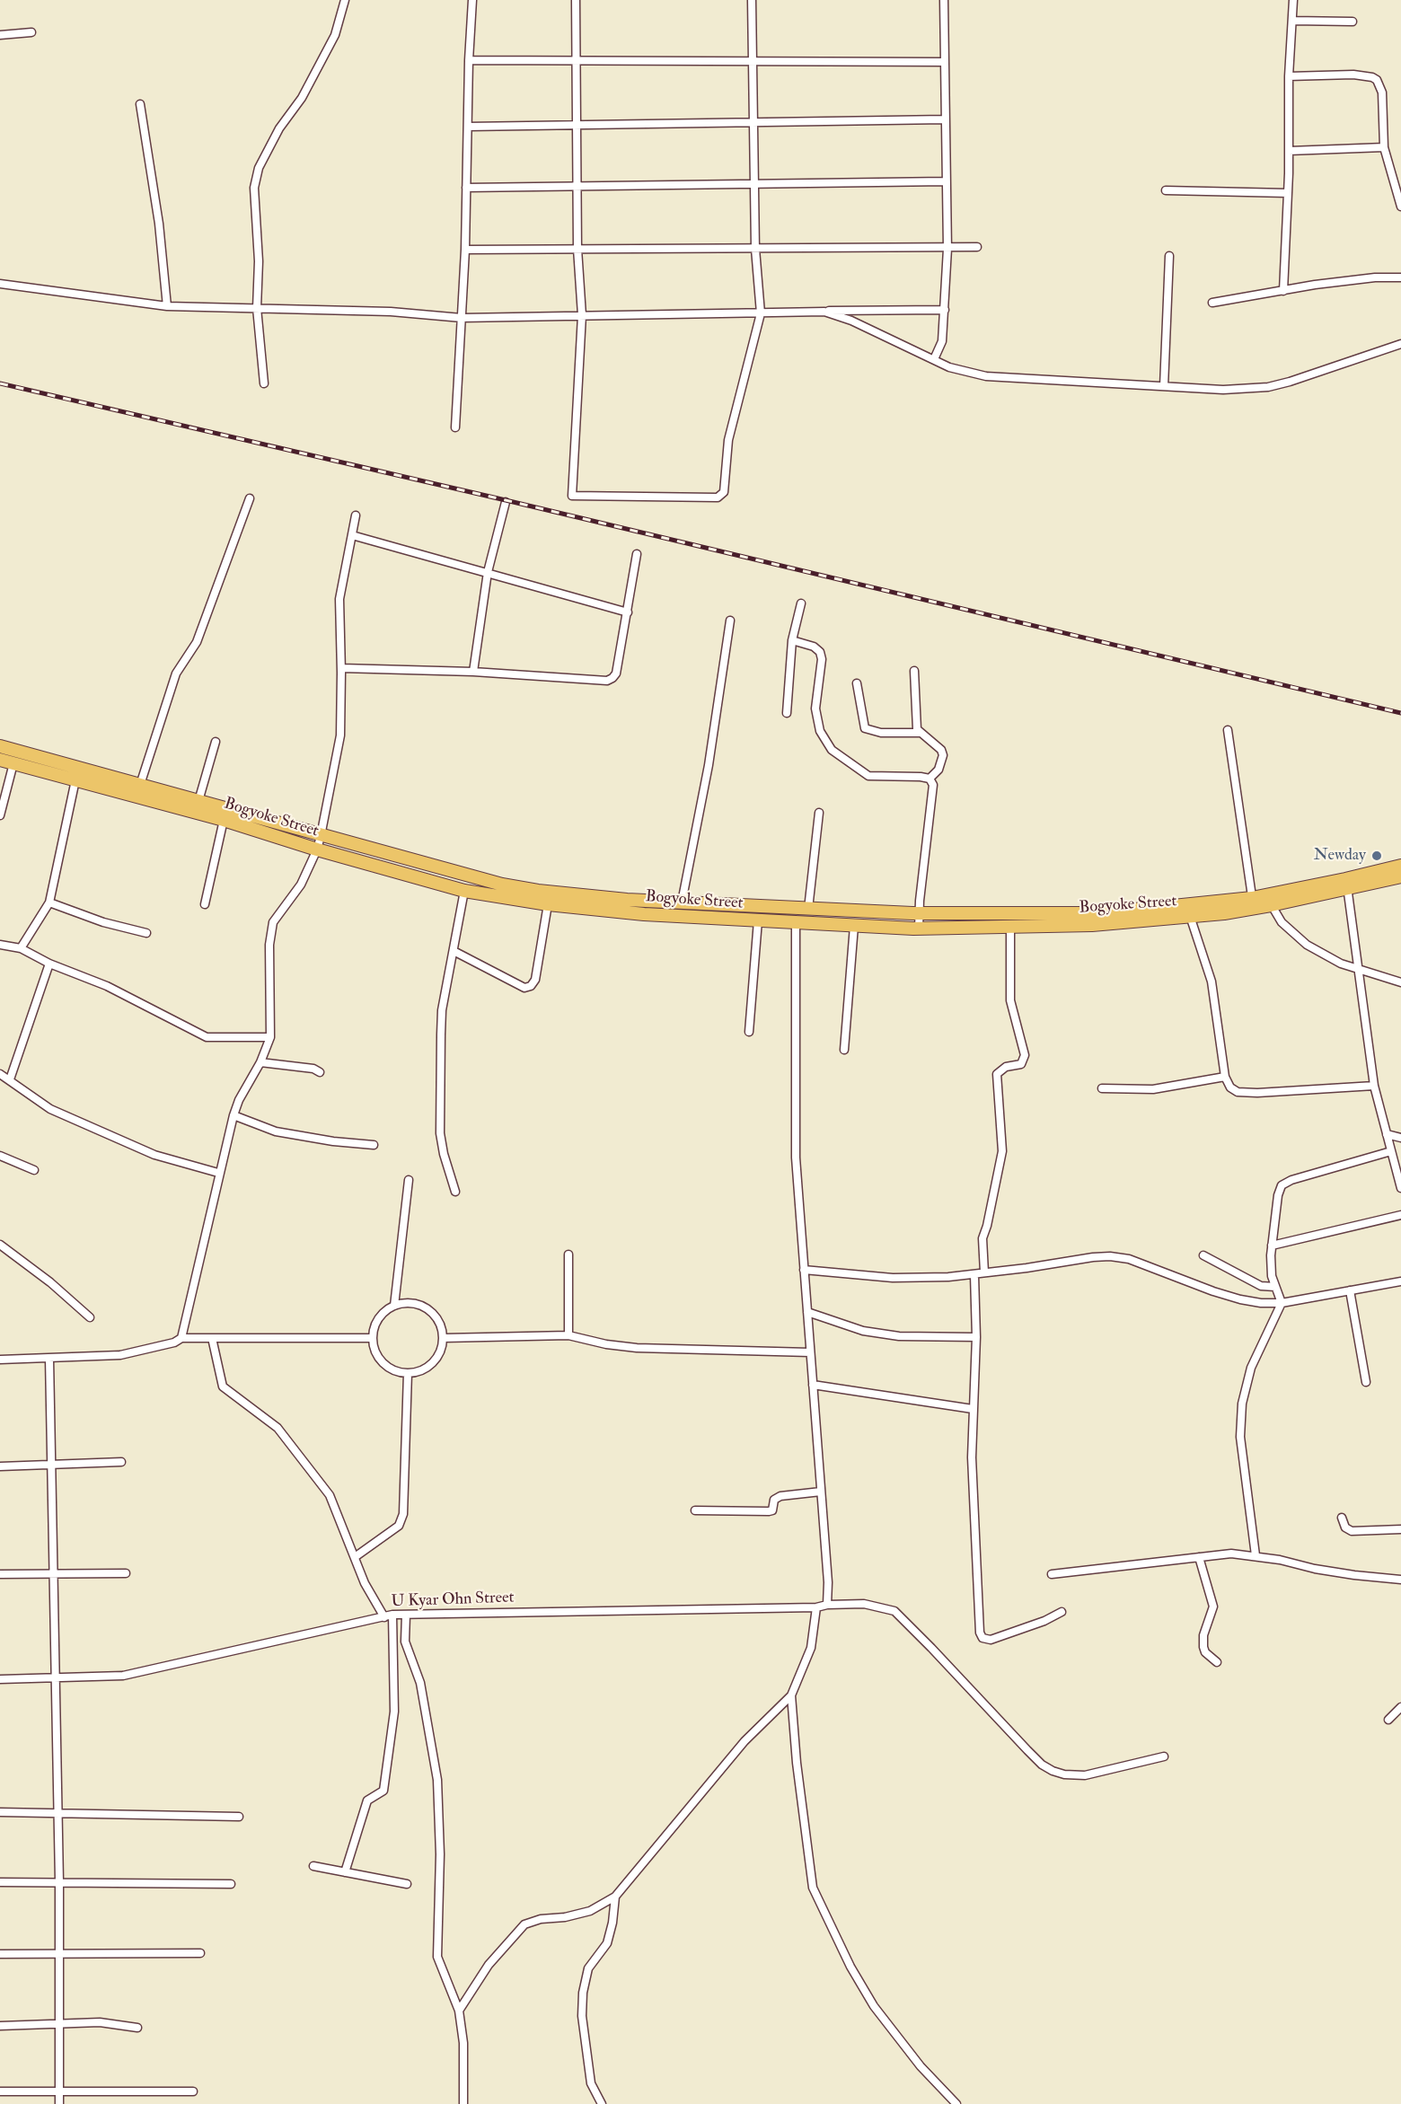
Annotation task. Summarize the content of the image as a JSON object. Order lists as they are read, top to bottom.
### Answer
{
  "streets": {
    "main road": ["Bogyoke Street"],
    "street": ["U Kyar Ohn Street"]
  },
  "places": ["Newday"]
}
